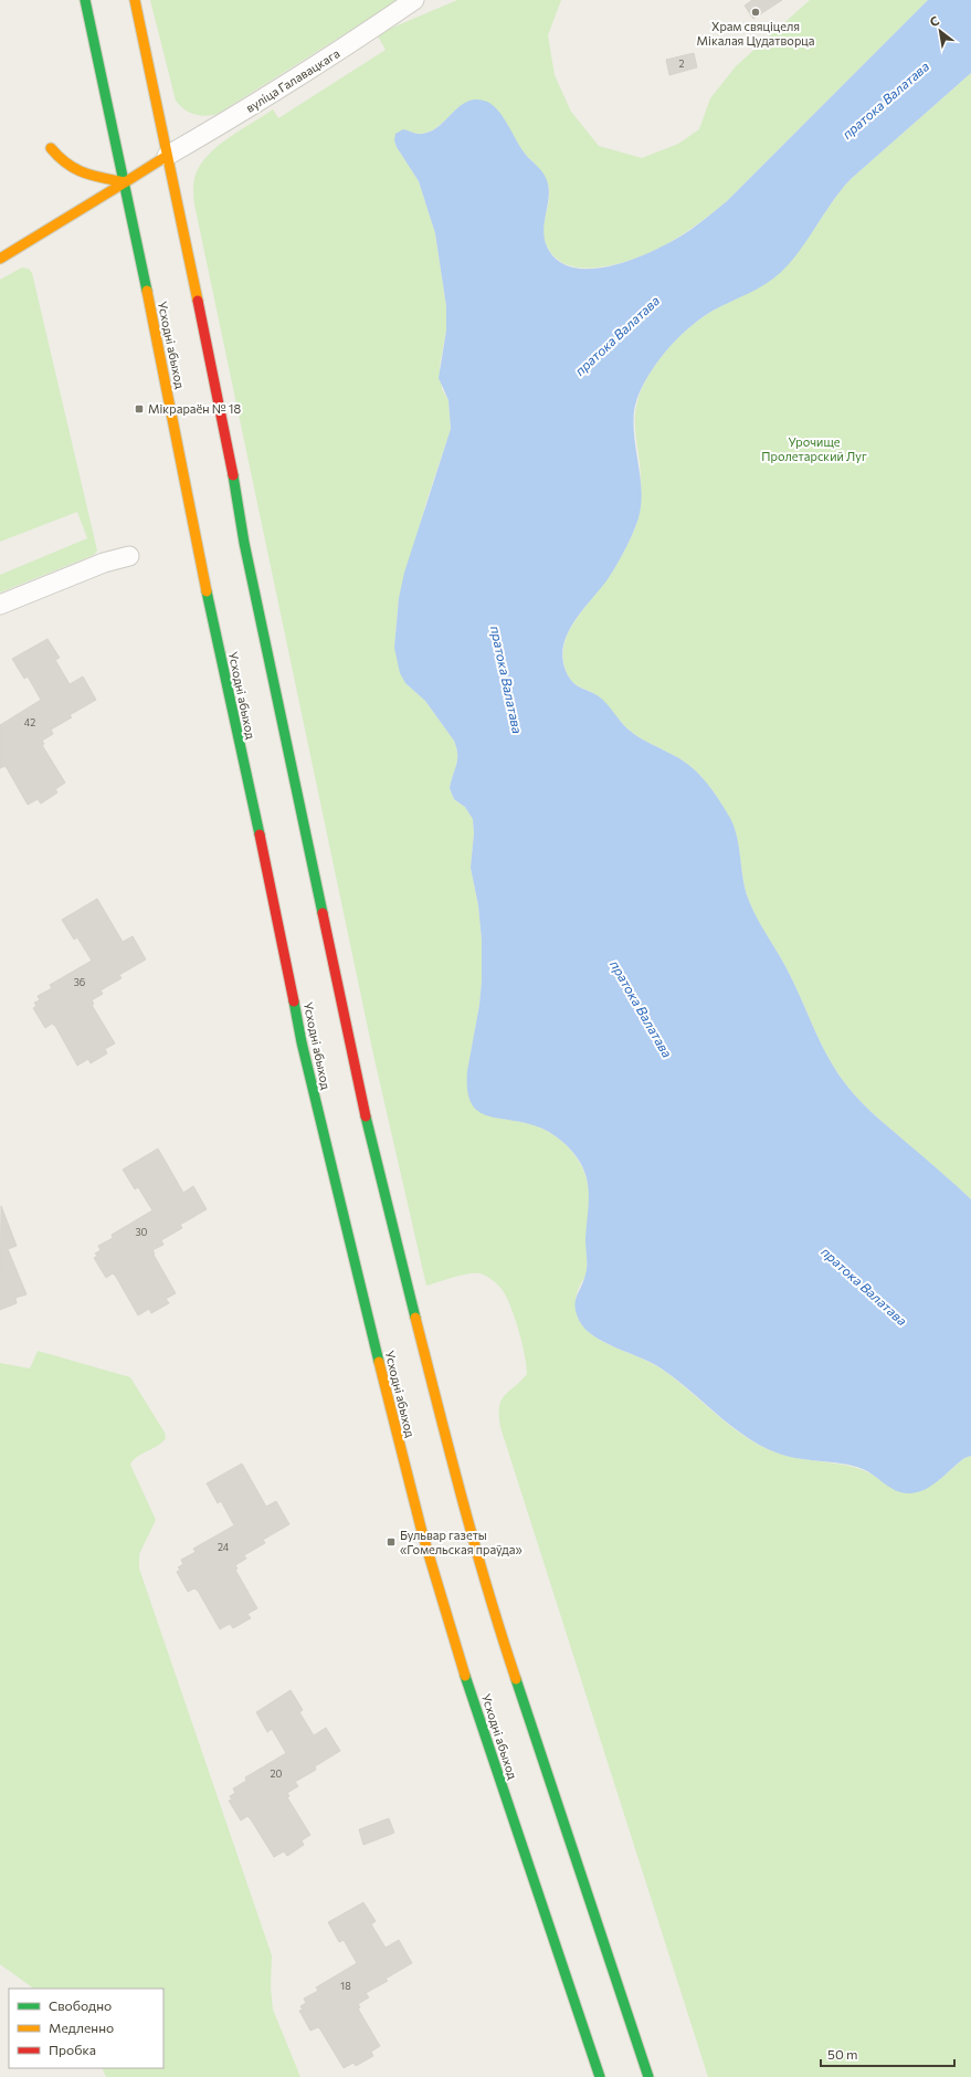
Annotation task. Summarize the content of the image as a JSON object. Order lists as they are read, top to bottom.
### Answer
{
  "streets": {
    "main road": ["Усходні абыход"],
    "street": ["вуліца Галавацкага"]
  },
  "water": ["пратока Валатава"],
  "parks": ["Урочище Пролетарский Луг"],
  "places": {
    "other": ["Храм свяціцеля Мікалая Цудатворца"],
    "transit": ["Мікрараён № 18", "Бульвар газеты «Гомельская праўда»"]
  },
  "house_numbers": [
    "2",
    "42",
    "36",
    "30",
    "24",
    "20",
    "18"
  ],
  "legend": ["Свободно", "Медленно", "Пробка"],
  "scale_bar": "50 m",
  "north": "top left"
}
